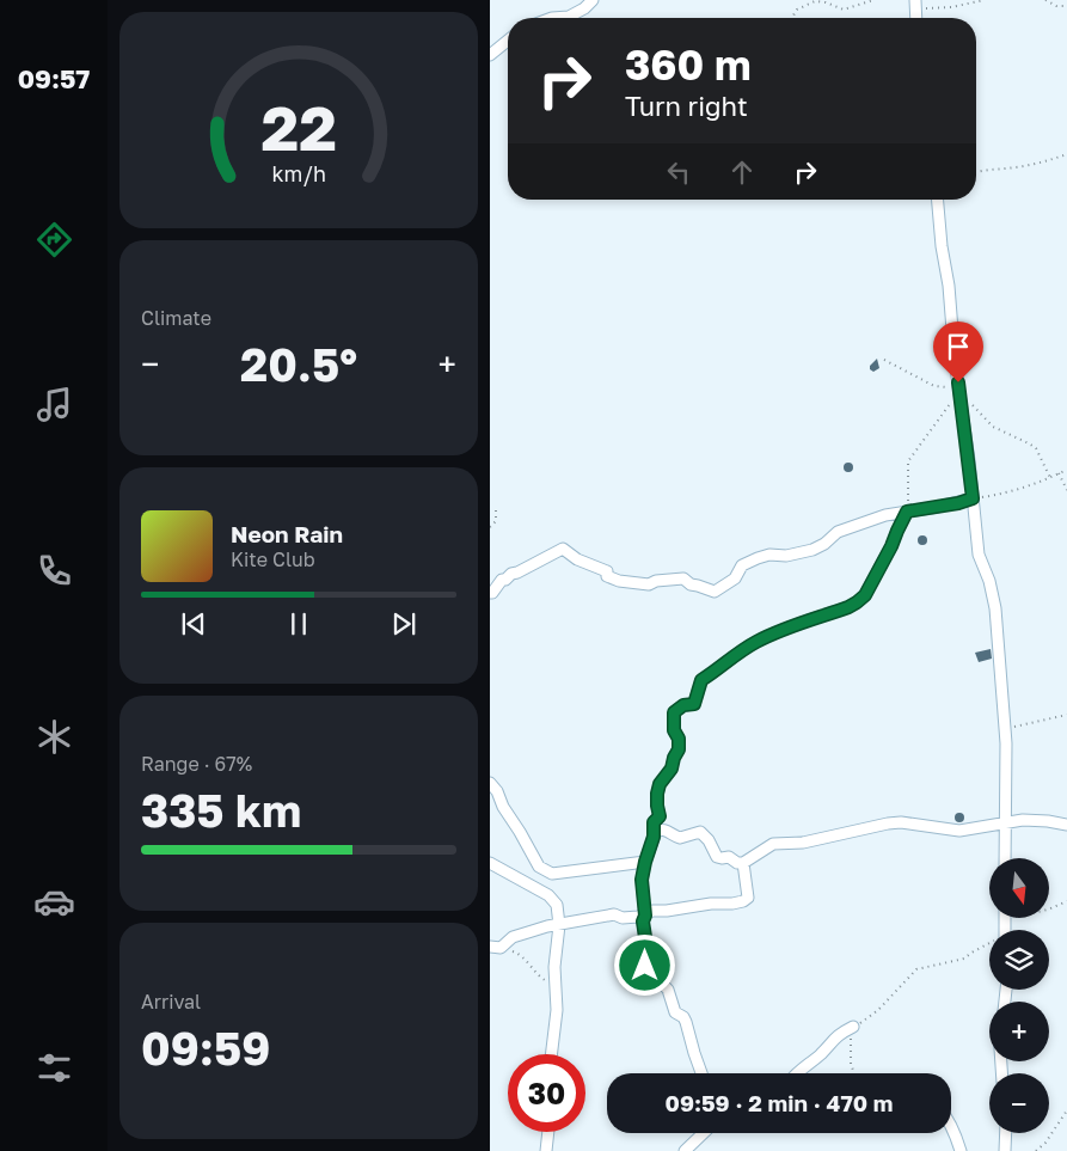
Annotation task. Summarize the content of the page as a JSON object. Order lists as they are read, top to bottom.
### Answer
{
  "north": "bottom",
  "page": {
    "tabs": "09:57",
    "turn": ["360 m", "Turn right"],
    "tile": [
      "Climate",
      ["Range · 67%", "335 km"],
      ["Arrival", "09:59"]
    ],
    "heat": ["−", "20.5°", "+"],
    "song": ["Neon Rain", "Kite Club"],
    "map_buttons": ["+", "−"],
    "limit": "30",
    "trip": "09:59 · 2 min · 470 m",
    "gauge": ["22", "km/h"]
  }
}
